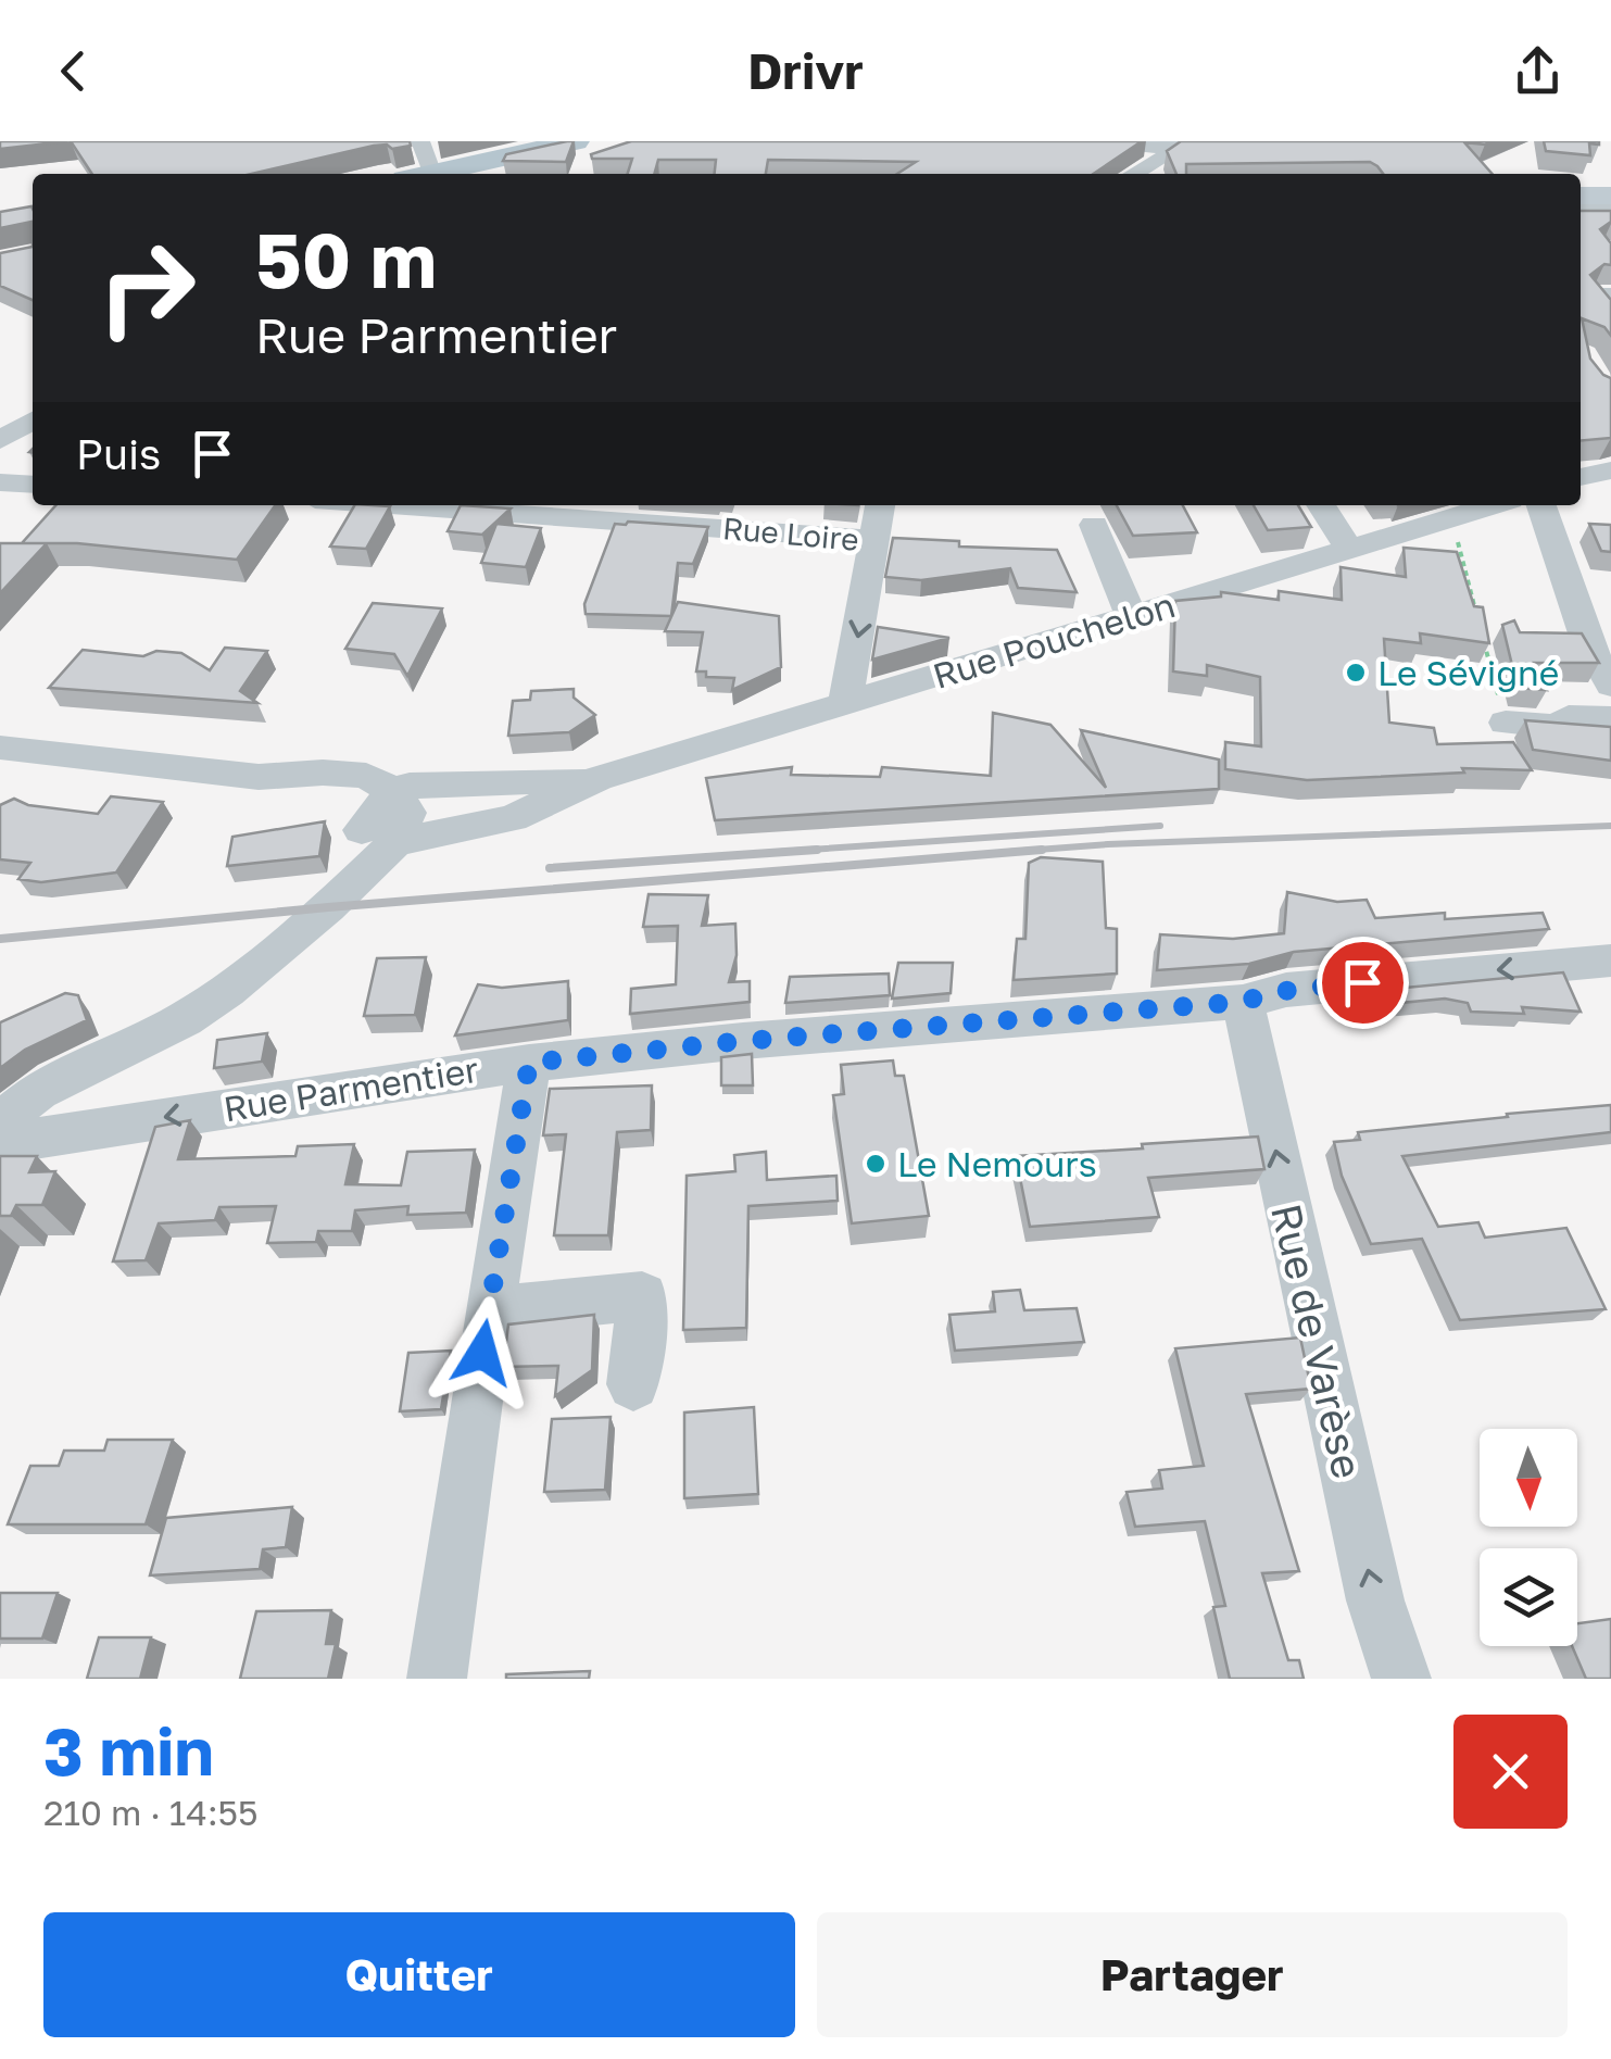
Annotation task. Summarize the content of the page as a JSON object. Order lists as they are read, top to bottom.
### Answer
{
  "streets": {
    "street": [
      "Rue Loire",
      "Rue Pouchelon",
      "Rue Parmentier",
      "Rue de Varèse"
    ]
  },
  "crossings": [
    ["Rue Parmentier", "Rue de Varèse"]
  ],
  "one_way": ["Rue de Varèse"],
  "places": ["Le Sévigné", "Le Nemours"],
  "north": "bottom",
  "page": {
    "header": "Drivr",
    "turn": ["50 m", "Rue Parmentier"],
    "then": "Puis",
    "heading": ["3 min", "210 m · 14:55"],
    "buttons": ["Quitter", "Partager"]
  }
}
